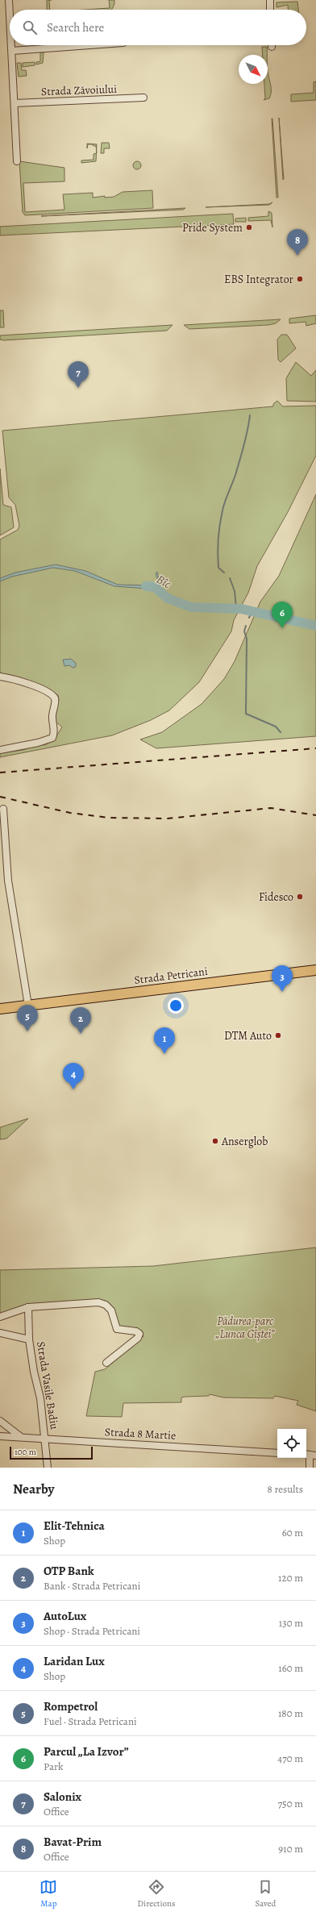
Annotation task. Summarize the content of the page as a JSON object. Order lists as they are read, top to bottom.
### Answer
{
  "streets": {
    "main road": ["Strada Petricani"],
    "street": ["Strada Zăvoiului", "Strada Vasile Badiu", "Strada 8 Martie"]
  },
  "crossings": [
    ["Strada Vasile Badiu", "Strada 8 Martie"]
  ],
  "water": ["Bîc"],
  "parks": ["Pădurea-parc „Lunca Gîștei”"],
  "places": [
    "Pride System",
    "EBS Integrator",
    "Fidesco",
    "DTM Auto",
    "Anserglob"
  ],
  "scale_bar": "100 m",
  "north": "bottom right",
  "page": {
    "search": "Search here",
    "pins": [
      "8",
      "7",
      "6",
      "3",
      "5",
      "2",
      "1",
      "4"
    ],
    "scale": "100 m",
    "heading": ["Nearby", "8 results"],
    "list": [
      {
        "mark": "1",
        "name": "Elit-Tehnica",
        "note": "Shop",
        "value": "60 m"
      },
      {
        "mark": "2",
        "name": "OTP Bank",
        "note": "Bank · Strada Petricani",
        "value": "120 m"
      },
      {
        "mark": "3",
        "name": "AutoLux",
        "note": "Shop · Strada Petricani",
        "value": "130 m"
      },
      {
        "mark": "4",
        "name": "Laridan Lux",
        "note": "Shop",
        "value": "160 m"
      },
      {
        "mark": "5",
        "name": "Rompetrol",
        "note": "Fuel · Strada Petricani",
        "value": "180 m"
      },
      {
        "mark": "6",
        "name": "Parcul „La Izvor”",
        "note": "Park",
        "value": "470 m"
      },
      {
        "mark": "7",
        "name": "Salonix",
        "note": "Office",
        "value": "750 m"
      },
      {
        "mark": "8",
        "name": "Bavat-Prim",
        "note": "Office",
        "value": "910 m"
      }
    ],
    "nav": ["Map", "Directions", "Saved"]
  }
}
